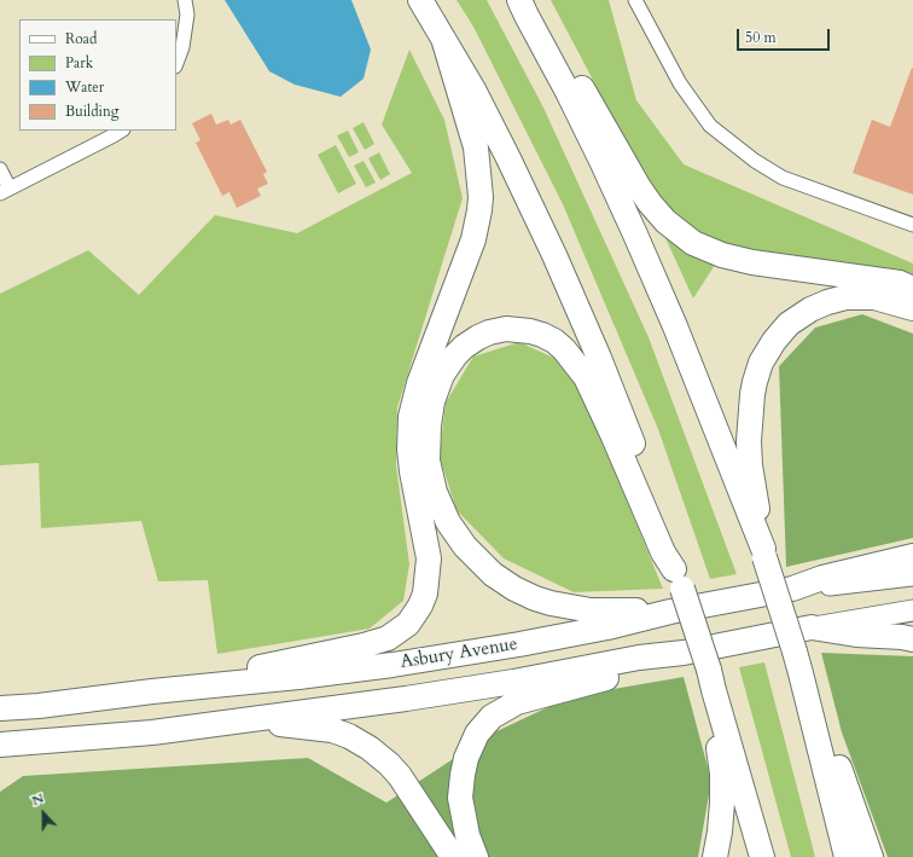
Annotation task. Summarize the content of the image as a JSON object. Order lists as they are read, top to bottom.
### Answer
{
  "streets": {
    "highway": ["Asbury Avenue"]
  },
  "legend": [
    "Road",
    "Park",
    "Water",
    "Building"
  ],
  "scale_bar": "50 m",
  "north": "top"
}
